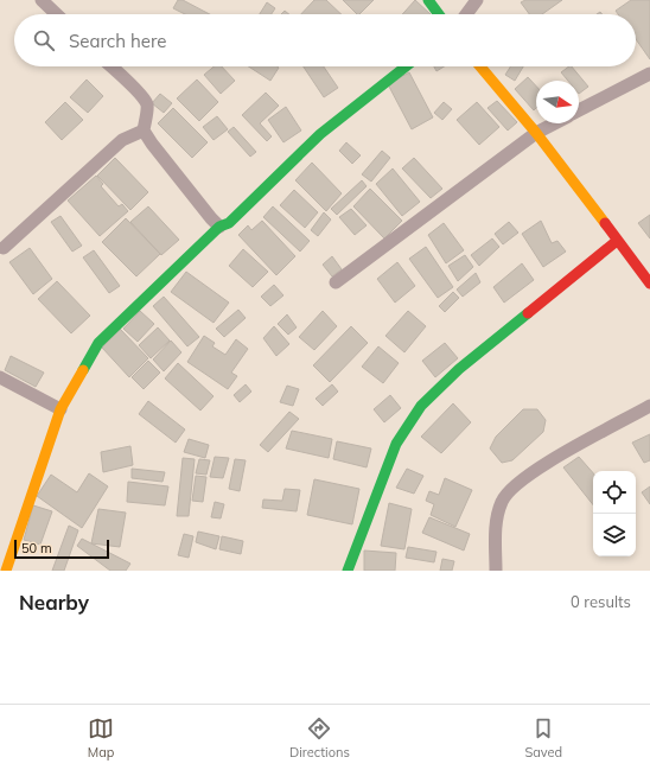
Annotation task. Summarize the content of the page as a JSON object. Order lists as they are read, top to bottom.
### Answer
{
  "scale_bar": "50 m",
  "north": "right",
  "page": {
    "search": "Search here",
    "scale": "50 m",
    "heading": ["Nearby", "0 results"],
    "nav": ["Map", "Directions", "Saved"]
  }
}
